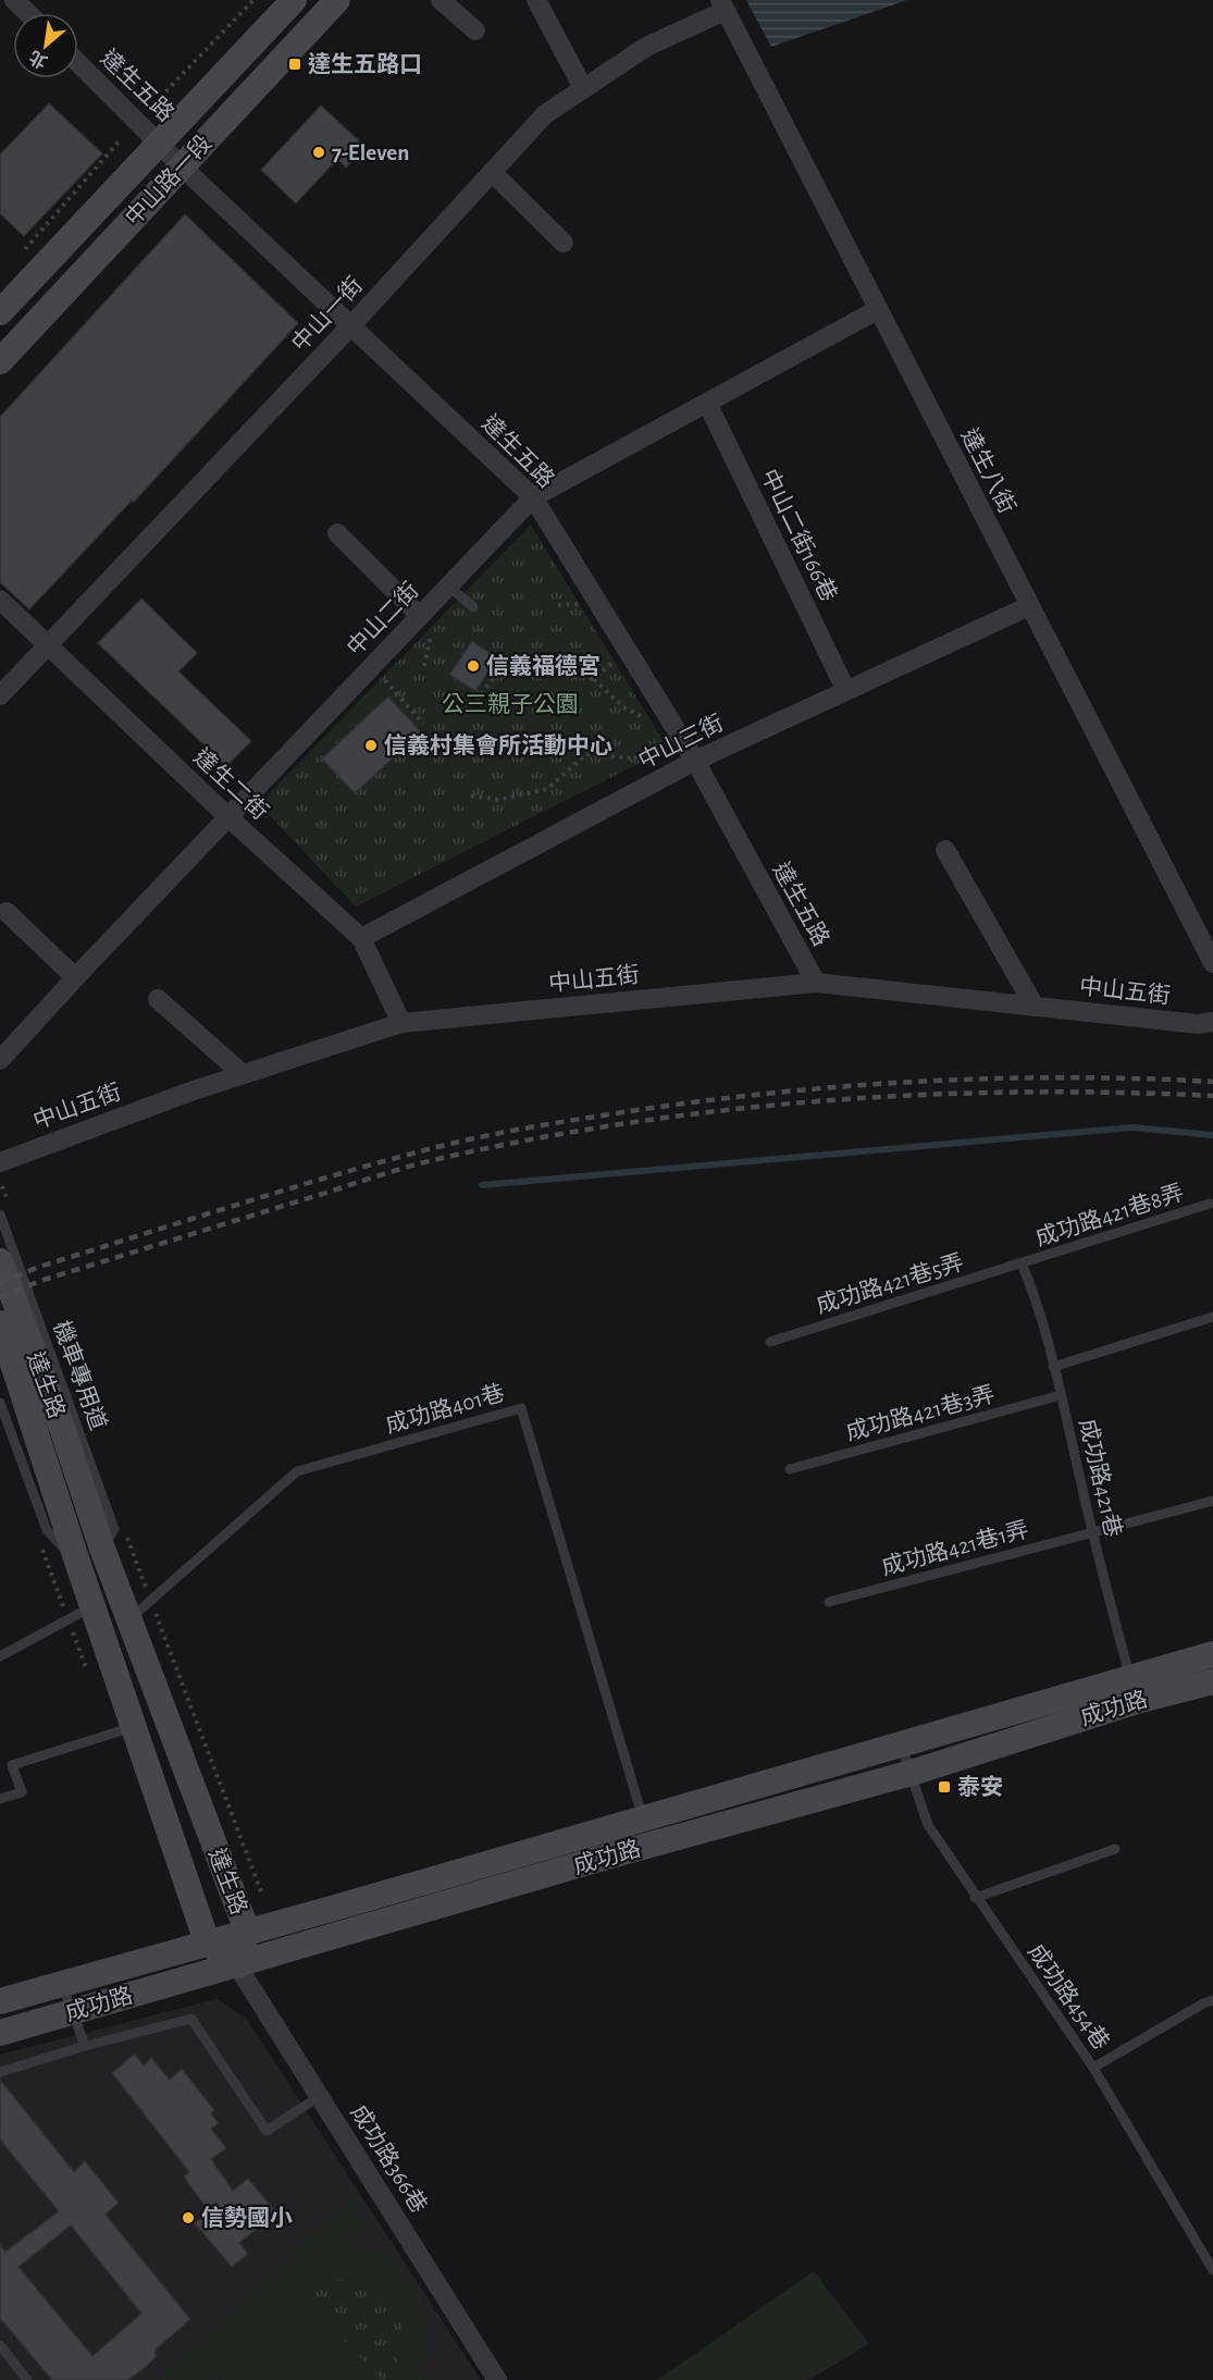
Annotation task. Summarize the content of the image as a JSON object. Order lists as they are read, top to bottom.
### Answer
{
  "streets": {
    "street": [
      "達生五路",
      "中山路一段",
      "中山一街",
      "達生八街",
      "中山二街166巷",
      "中山二街",
      "中山三街",
      "達生二街",
      "中山五街",
      "達生路",
      "成功路",
      "成功路366巷"
    ],
    "lane": [
      "成功路421巷8弄",
      "成功路421巷5弄",
      "機車專用道",
      "成功路401巷",
      "成功路421巷3弄",
      "成功路421巷",
      "成功路421巷1弄",
      "成功路454巷"
    ]
  },
  "crossings": [
    ["達生五路", "中山路一段"],
    ["達生五路", "中山一街"],
    ["達生五路", "中山二街"],
    ["達生五路", "中山三街"],
    ["達生五路", "中山五街"],
    ["中山一街", "達生八街"],
    ["中山一街", "達生二街"],
    ["達生八街", "中山二街"],
    ["達生八街", "中山三街"],
    ["中山二街166巷", "中山二街"],
    ["中山二街166巷", "中山三街"],
    ["中山二街", "達生二街"],
    ["中山三街", "達生二街"],
    ["達生二街", "中山五街"],
    ["成功路421巷8弄", "成功路421巷5弄"],
    ["成功路421巷8弄", "成功路421巷"],
    ["成功路421巷5弄", "成功路421巷"],
    ["機車專用道", "達生路"],
    ["達生路", "成功路401巷"],
    ["達生路", "成功路"],
    ["達生路", "成功路366巷"],
    ["成功路401巷", "成功路"],
    ["成功路421巷3弄", "成功路421巷"],
    ["成功路421巷", "成功路421巷1弄"],
    ["成功路421巷", "成功路"],
    ["成功路", "成功路454巷"],
    ["成功路", "成功路366巷"]
  ],
  "parks": ["公三親子公園"],
  "places": {
    "transit": ["達生五路口", "泰安"],
    "other": [
      "7-Eleven",
      "信義福德宮",
      "信義村集會所活動中心",
      "信勢國小"
    ]
  },
  "north": "bottom left"
}
